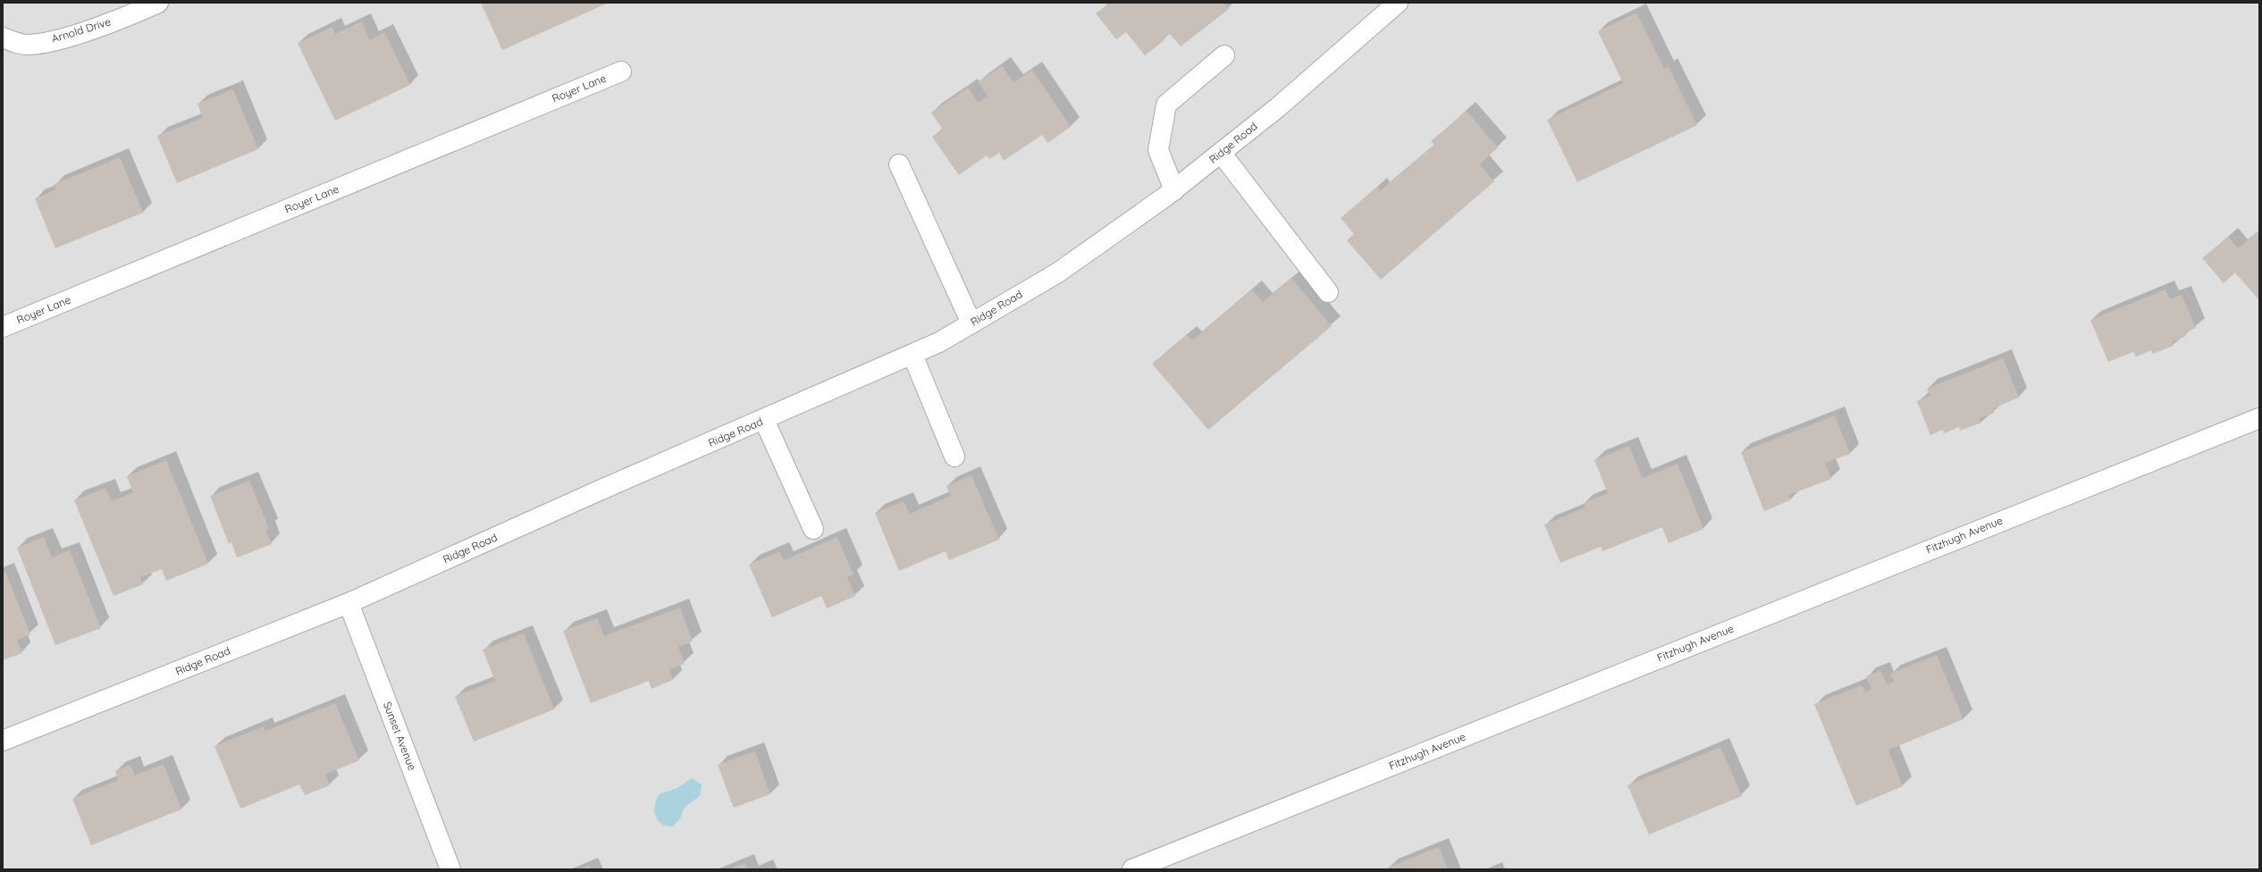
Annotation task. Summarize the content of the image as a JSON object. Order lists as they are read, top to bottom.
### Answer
{
  "streets": {
    "street": [
      "Arnold Drive",
      "Royer Lane",
      "Ridge Road",
      "Fitzhugh Avenue",
      "Sunset Avenue"
    ]
  },
  "crossings": [
    ["Ridge Road", "Sunset Avenue"]
  ]
}
